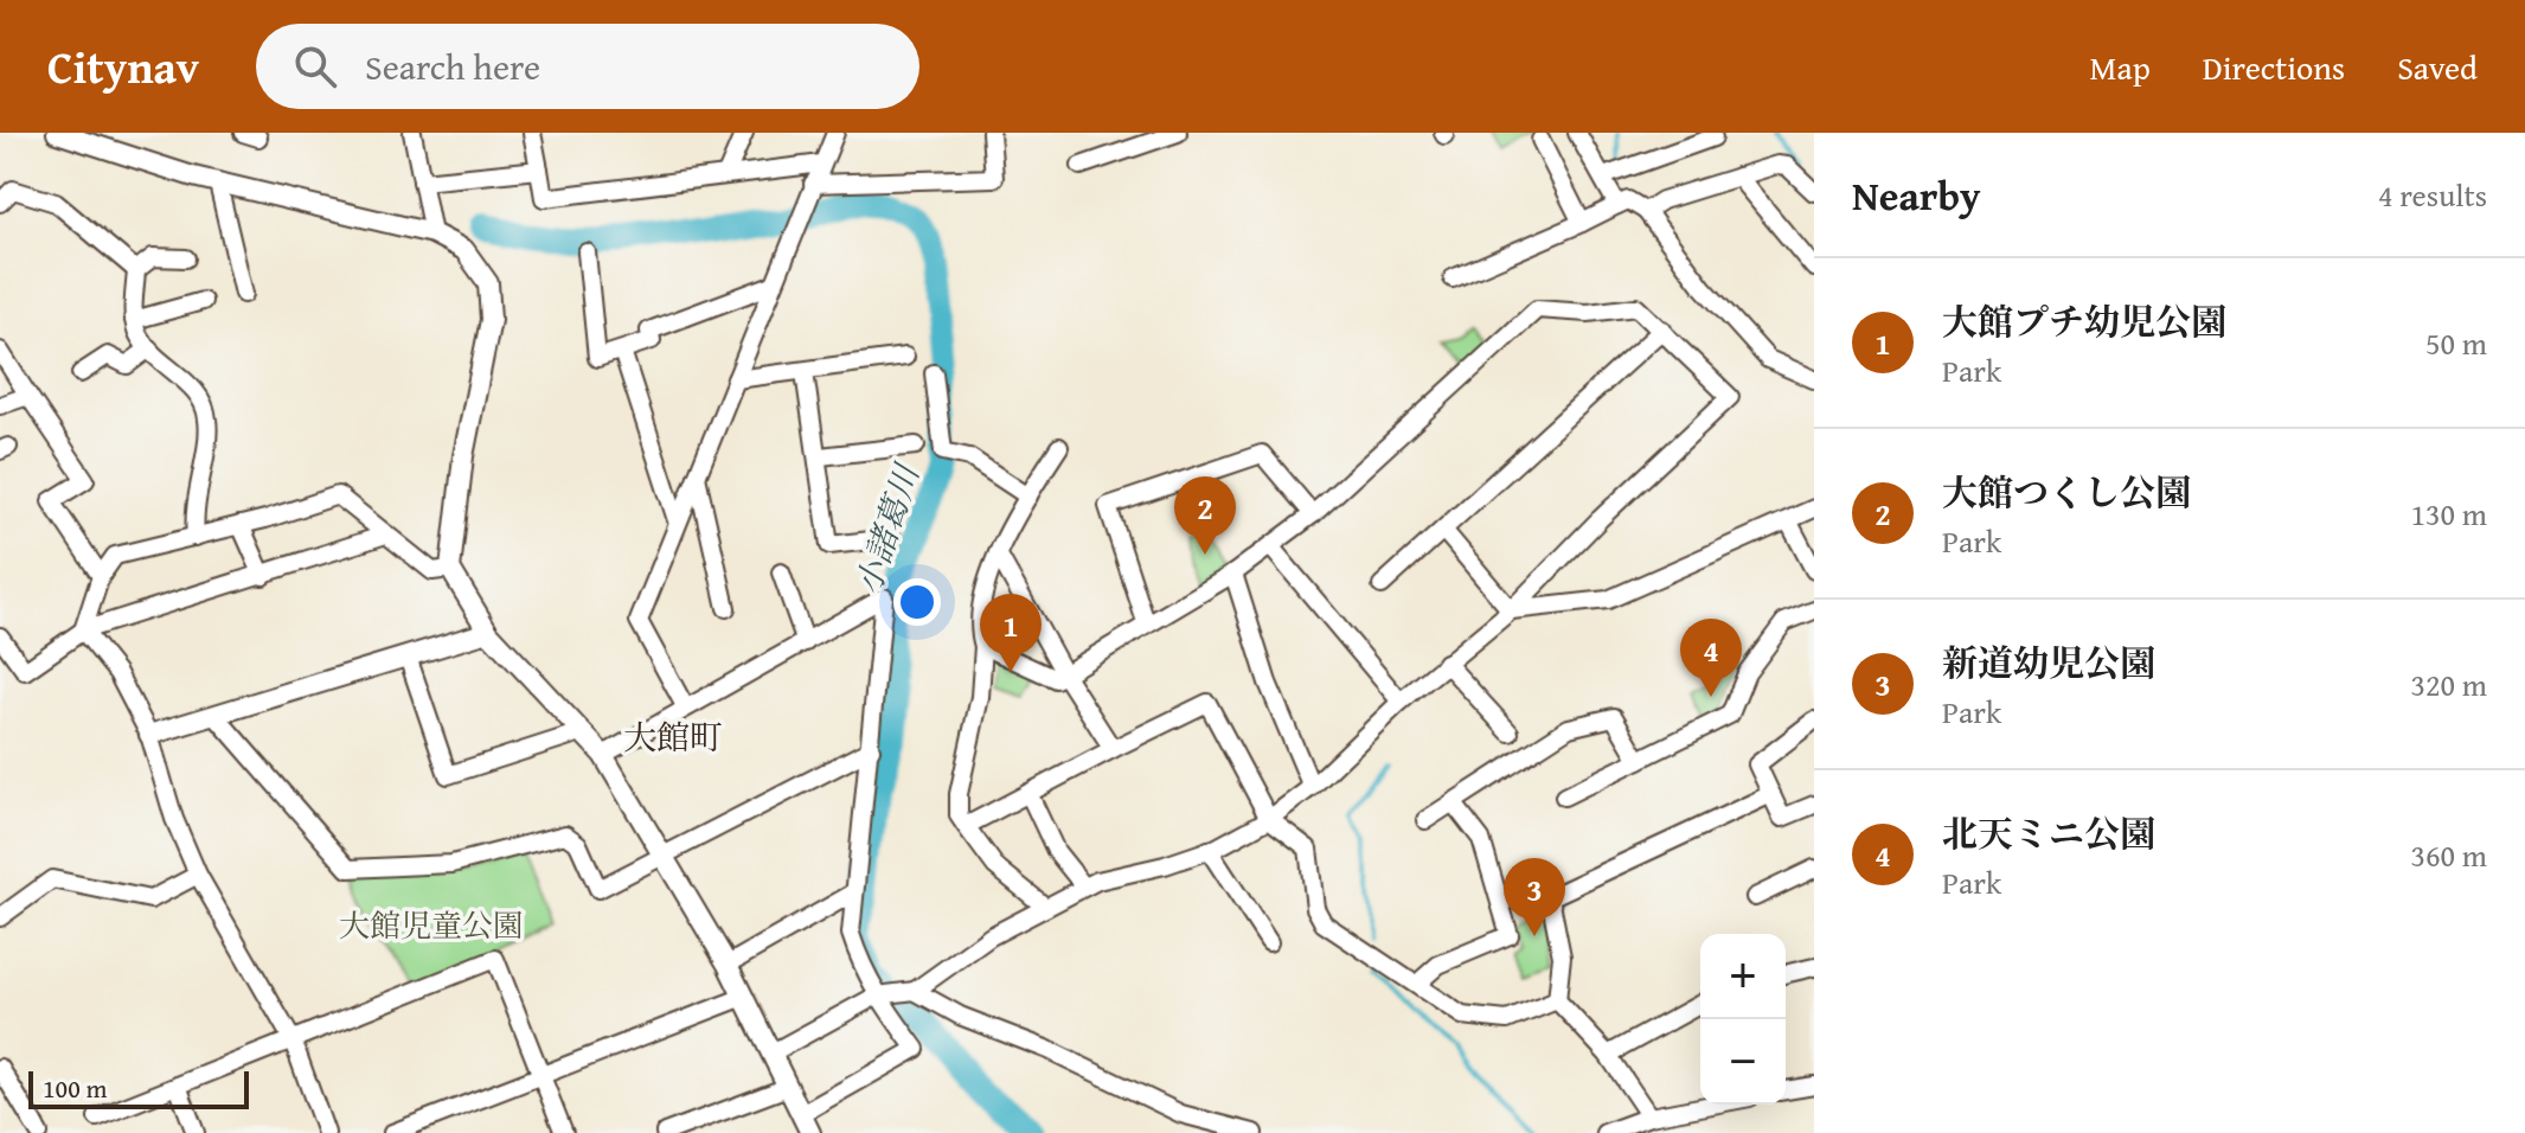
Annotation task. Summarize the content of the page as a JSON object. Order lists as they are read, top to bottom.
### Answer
{
  "districts": ["大館町"],
  "water": ["小諸葛川"],
  "parks": ["大館児童公園"],
  "scale_bar": "100 m",
  "page": {
    "header": "Citynav",
    "search": "Search here",
    "nav": ["Map", "Directions", "Saved"],
    "heading": ["Nearby", "4 results"],
    "list": [
      {
        "mark": "1",
        "name": "大館プチ幼児公園",
        "note": "Park",
        "value": "50 m"
      },
      {
        "mark": "2",
        "name": "大館つくし公園",
        "note": "Park",
        "value": "130 m"
      },
      {
        "mark": "3",
        "name": "新道幼児公園",
        "note": "Park",
        "value": "320 m"
      },
      {
        "mark": "4",
        "name": "北天ミニ公園",
        "note": "Park",
        "value": "360 m"
      }
    ],
    "pins": [
      "2",
      "1",
      "4",
      "3"
    ],
    "map_buttons": ["+", "−"],
    "scale": "100 m"
  }
}
